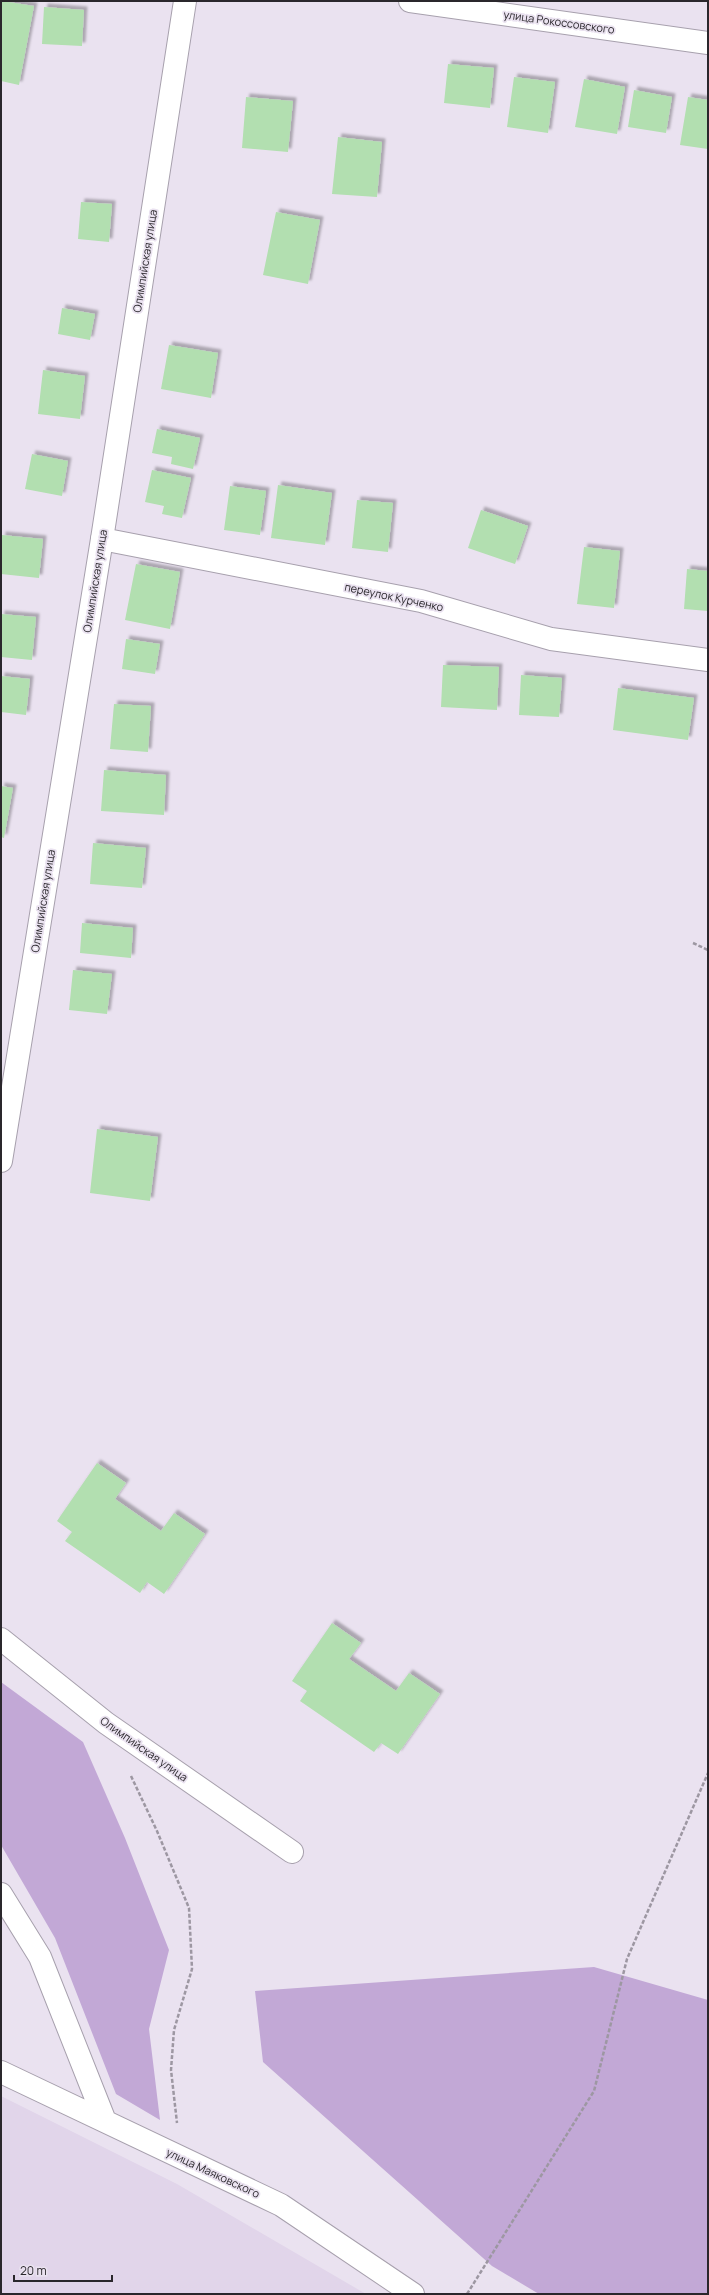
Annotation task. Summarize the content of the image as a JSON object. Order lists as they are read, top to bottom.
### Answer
{
  "streets": {
    "street": [
      "улица Рокоссовского",
      "Олимпийская улица",
      "переулок Курченко",
      "улица Маяковского"
    ]
  },
  "crossings": [
    ["Олимпийская улица", "переулок Курченко"]
  ],
  "scale_bar": "20 m"
}
